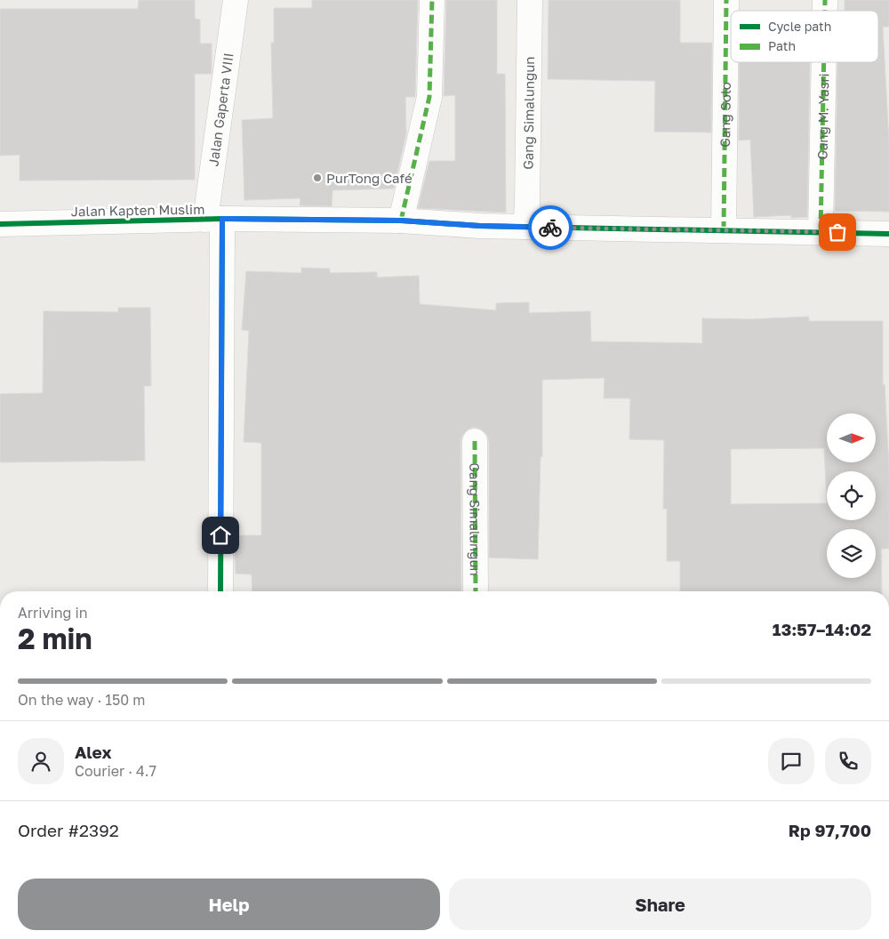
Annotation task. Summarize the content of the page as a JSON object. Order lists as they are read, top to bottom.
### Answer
{
  "streets": {
    "street": [
      "Jalan Gaperta VIII",
      "Gang Simalungun",
      "Gang Solo",
      "Gang M. Yasri",
      "Jalan Kapten Muslim"
    ]
  },
  "crossings": [
    ["Jalan Gaperta VIII", "Jalan Kapten Muslim"],
    ["Gang Simalungun", "Jalan Kapten Muslim"],
    ["Gang Solo", "Jalan Kapten Muslim"],
    ["Gang M. Yasri", "Jalan Kapten Muslim"]
  ],
  "places": ["PurTong Café"],
  "legend": ["Cycle path", "Path"],
  "north": "right",
  "page": {
    "heading": ["2 min", "Arriving in", "13:57–14:02"],
    "panel": [
      "Alex",
      "Courier · 4.7",
      "Order #2392",
      "Rp 97,700"
    ],
    "bar": "On the way · 150 m",
    "buttons": ["Help", "Share"]
  }
}
